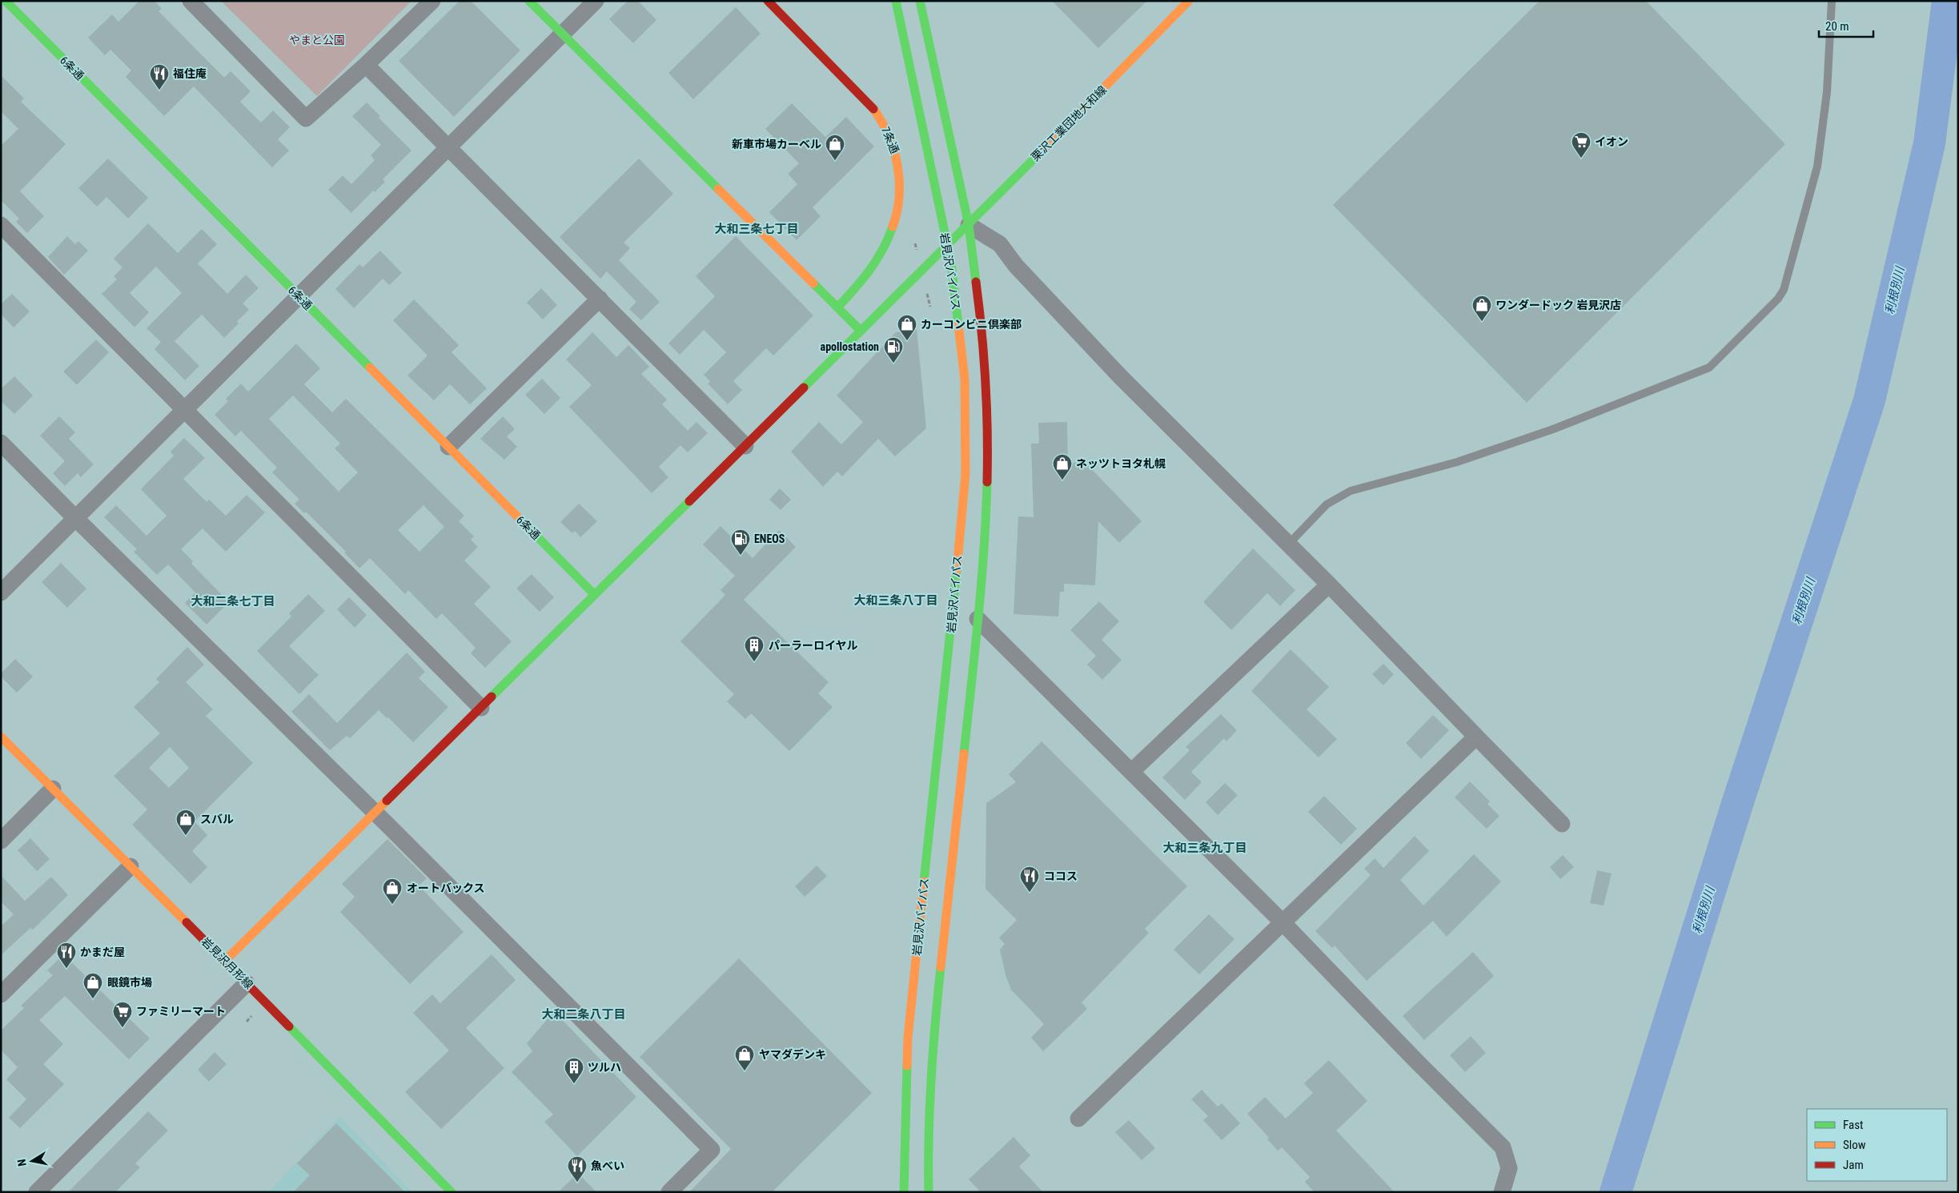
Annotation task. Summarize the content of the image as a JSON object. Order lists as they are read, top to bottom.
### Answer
{
  "streets": {
    "main road": [
      "6条通",
      "栗沢工業団地大和線",
      "7条通",
      "岩見沢バイパス",
      "岩見沢月形線"
    ]
  },
  "crossings": [
    ["6条通", "栗沢工業団地大和線"],
    ["栗沢工業団地大和線", "岩見沢バイパス"],
    ["栗沢工業団地大和線", "岩見沢月形線"]
  ],
  "districts": [
    "大和三条七丁目",
    "大和三条八丁目",
    "大和二条七丁目",
    "大和三条九丁目",
    "大和二条八丁目"
  ],
  "water": ["利根別川"],
  "parks": ["やまと公園"],
  "places": {
    "restaurant": [
      "福住庵",
      "ココス",
      "かまだ屋",
      "魚べい"
    ],
    "supermarket": ["イオン", "ファミリーマート"],
    "shop": [
      "新車市場カーベル",
      "ワンダードック 岩見沢店",
      "カーコンビニ倶楽部",
      "ネッツトヨタ札幌",
      "スバル",
      "オートバックス",
      "眼鏡市場",
      "ヤマダデンキ"
    ],
    "fuel station": ["apollostation", "ENEOS"],
    "building": ["パーラーロイヤル", "ツルハ"]
  },
  "legend": ["Fast", "Slow", "Jam"],
  "scale_bar": "20 m",
  "north": "left"
}
